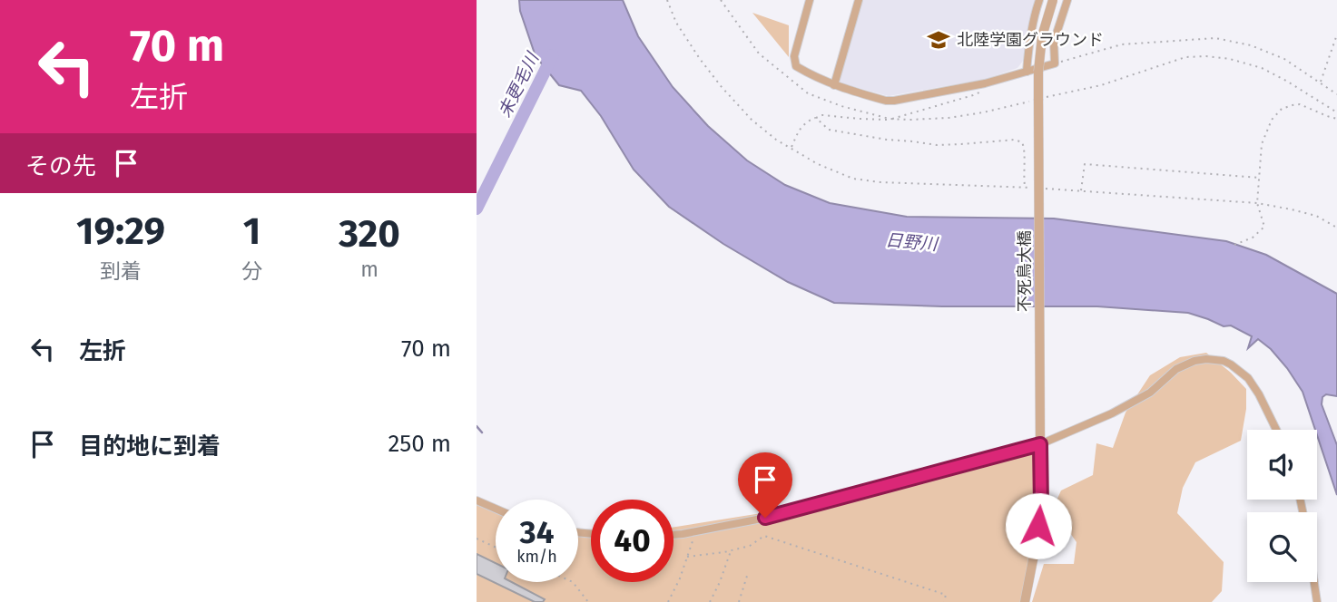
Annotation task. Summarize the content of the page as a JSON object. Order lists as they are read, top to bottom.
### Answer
{
  "streets": {
    "street": ["不死鳥大橋"]
  },
  "water": ["未更毛川", "日野川"],
  "places": {
    "school or university": ["北陸学園グラウンド"]
  },
  "page": {
    "turn": ["70 m", "左折"],
    "then": "その先",
    "eta": [
      "19:29",
      "到着",
      "1",
      "分",
      "320",
      "m"
    ],
    "list": [
      {
        "name": "左折",
        "value": "70 m"
      },
      {
        "name": "目的地に到着",
        "value": "250 m"
      }
    ],
    "speed": "34 km/h",
    "limit": "40"
  }
}
